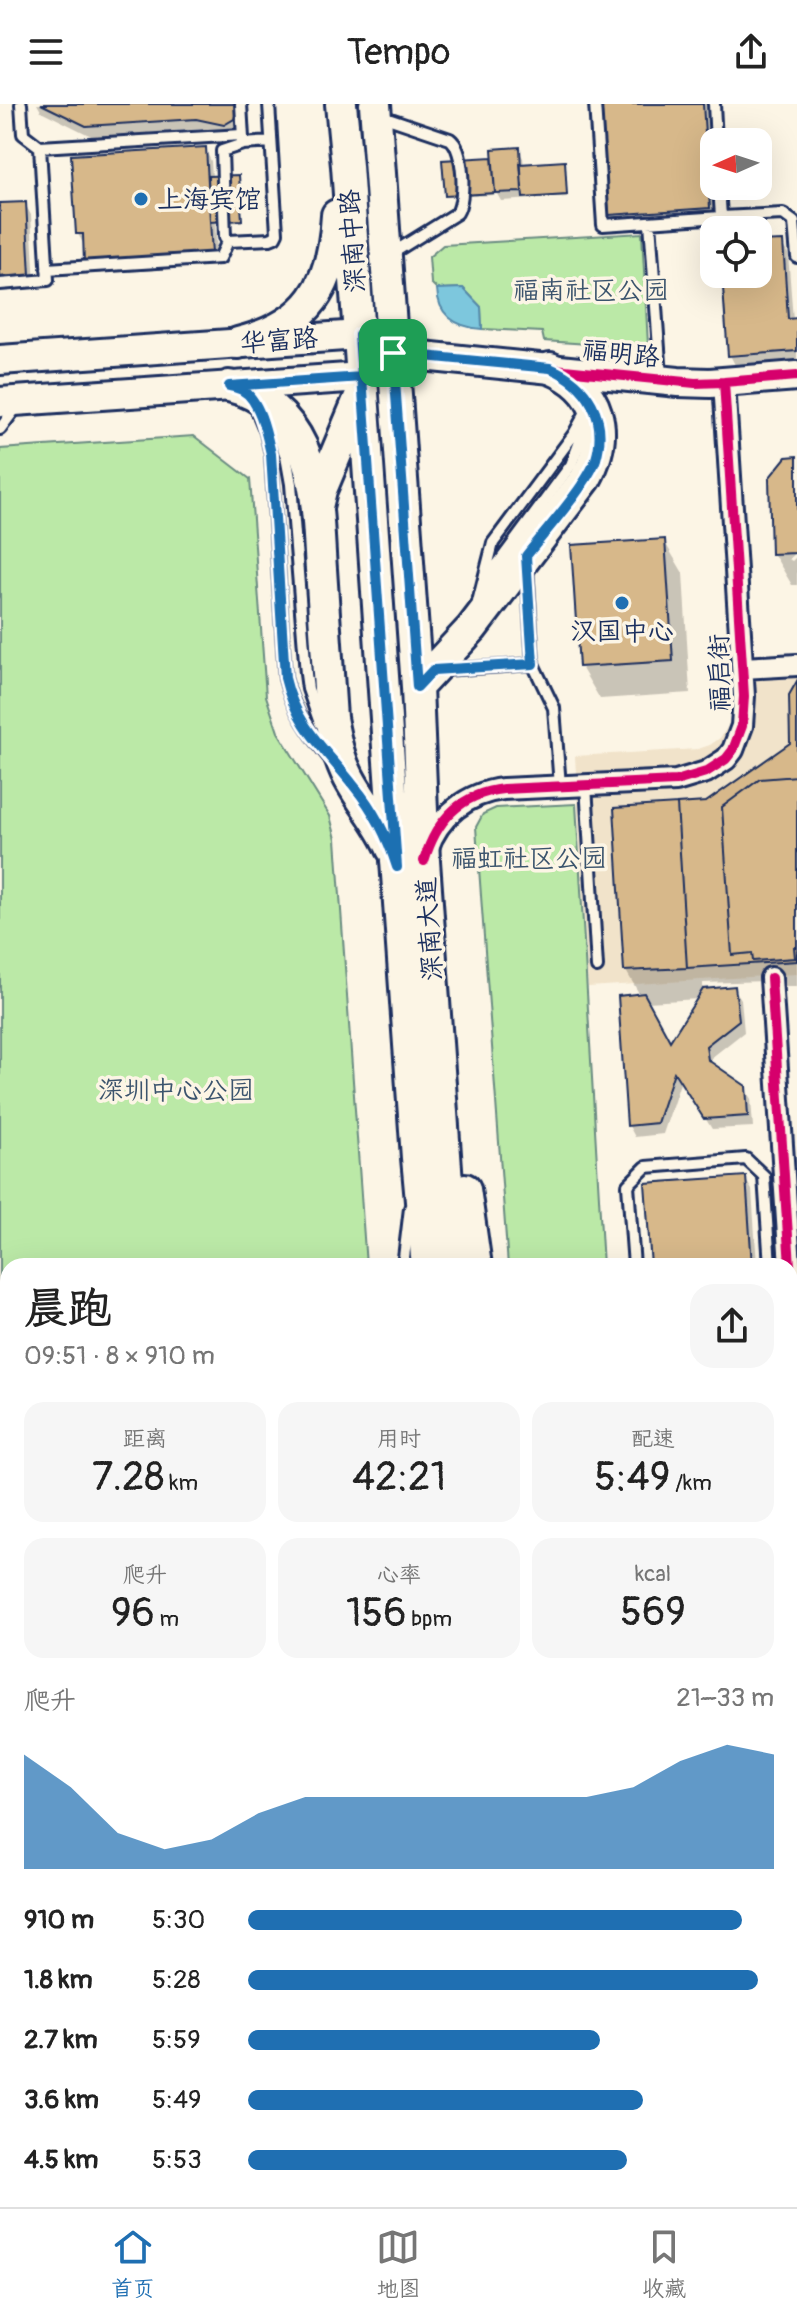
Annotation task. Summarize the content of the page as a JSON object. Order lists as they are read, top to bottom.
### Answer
{
  "streets": {
    "main road": [
      "深南中路",
      "华富路",
      "福明路",
      "深南大道"
    ],
    "street": ["福启街"]
  },
  "crossings": [
    ["深南中路", "华富路"],
    ["深南中路", "福明路"],
    ["深南中路", "深南大道"],
    ["华富路", "深南大道"],
    ["福明路", "福启街"],
    ["福明路", "深南大道"],
    ["福启街", "深南大道"]
  ],
  "parks": ["福南社区公园", "福虹社区公园", "深圳中心公园"],
  "places": ["上海宾馆", "汉国中心"],
  "north": "left",
  "page": {
    "header": "Tempo",
    "heading": ["晨跑", "09:51 · 8 × 910 m"],
    "stats": [
      ["距离", "7.28 km"],
      ["用时", "42:21"],
      ["配速", "5:49 /km"],
      ["爬升", "96 m"],
      ["心率", "156 bpm"],
      ["kcal", "569"]
    ],
    "chart": ["爬升", "21–33 m"],
    "list": [
      {
        "name": "910 m",
        "note": "5:30"
      },
      {
        "name": "1.8 km",
        "note": "5:28"
      },
      {
        "name": "2.7 km",
        "note": "5:59"
      },
      {
        "name": "3.6 km",
        "note": "5:49"
      },
      {
        "name": "4.5 km",
        "note": "5:53"
      }
    ],
    "tabs": ["首页", "地图", "收藏"]
  }
}
